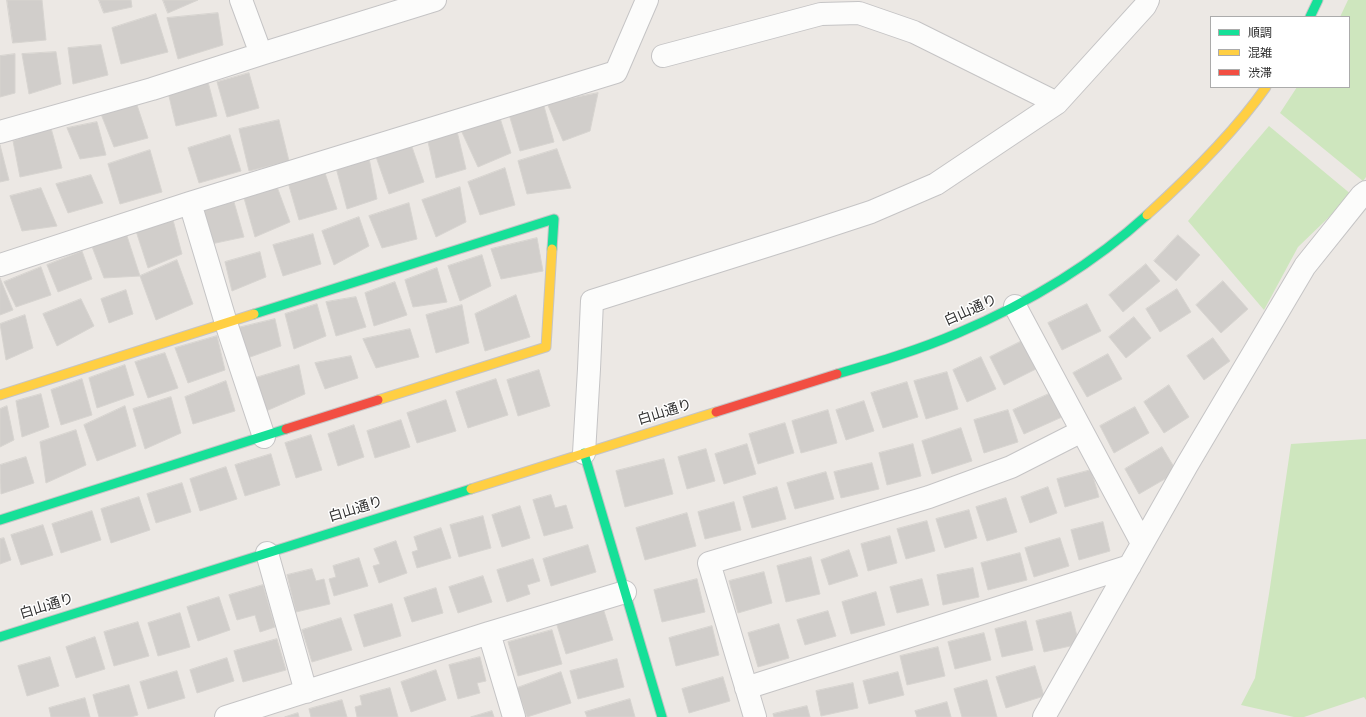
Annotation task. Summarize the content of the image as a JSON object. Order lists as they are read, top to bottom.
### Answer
{
  "streets": {
    "street": ["白山通り"]
  },
  "legend": ["順調", "混雑", "渋滞"]
}
